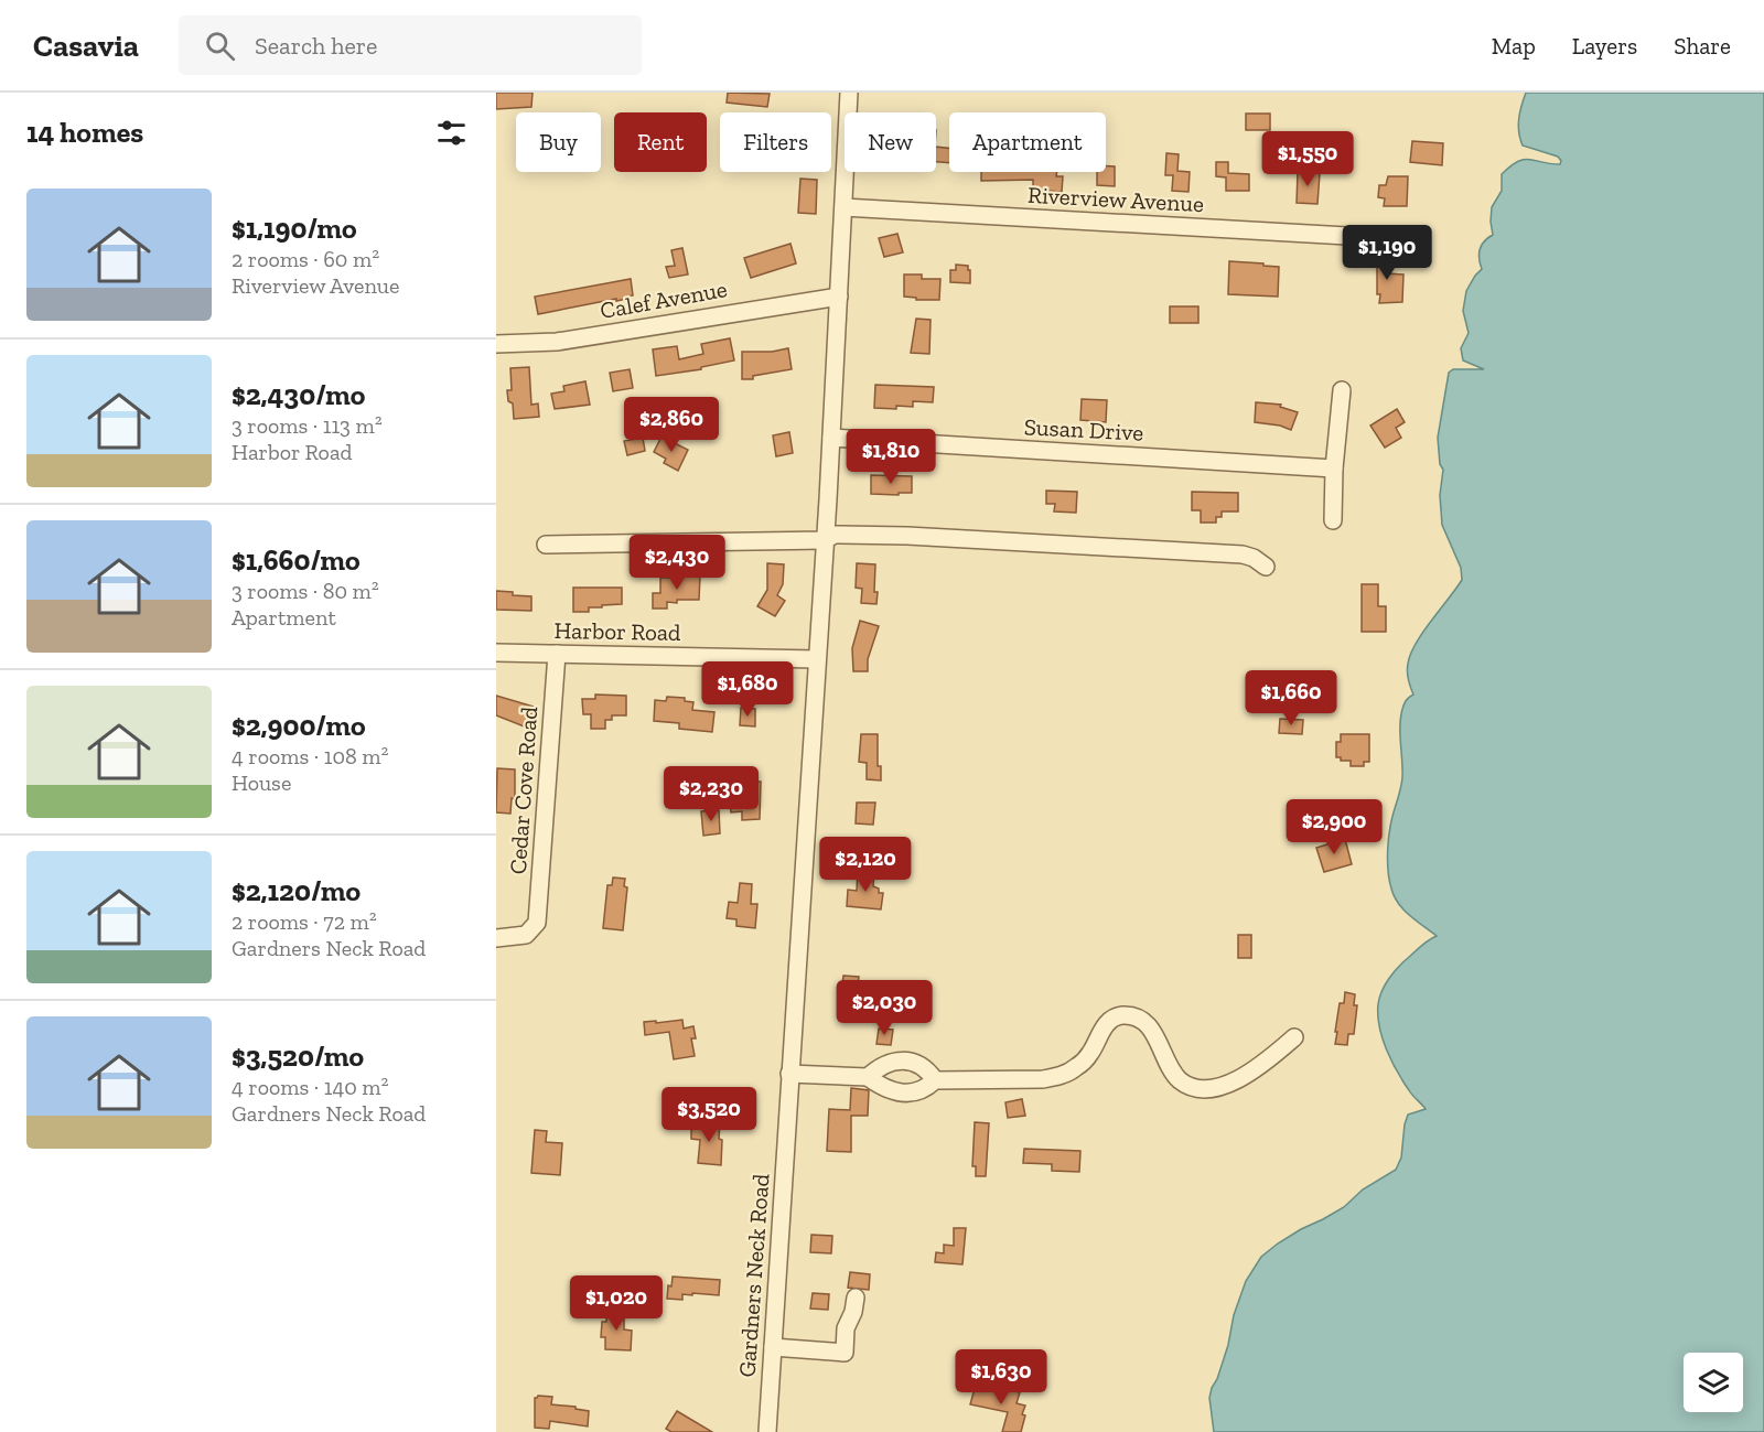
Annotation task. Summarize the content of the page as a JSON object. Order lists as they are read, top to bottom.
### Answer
{
  "streets": {
    "street": [
      "Riverview Avenue",
      "Calef Avenue",
      "Susan Drive",
      "Harbor Road",
      "Cedar Cove Road",
      "Gardners Neck Road"
    ]
  },
  "crossings": [
    ["Riverview Avenue", "Gardners Neck Road"],
    ["Calef Avenue", "Gardners Neck Road"],
    ["Susan Drive", "Gardners Neck Road"],
    ["Harbor Road", "Cedar Cove Road"],
    ["Harbor Road", "Gardners Neck Road"]
  ],
  "page": {
    "header": "Casavia",
    "search": "Search here",
    "nav": ["Map", "Layers", "Share"],
    "heading": "14 homes",
    "chip": [
      "Buy",
      "Rent",
      "Filters",
      "New",
      "Apartment"
    ],
    "price": [
      "$1,550",
      "$1,190",
      "$2,860",
      "$1,810",
      "$2,430",
      "$1,680",
      "$1,660",
      "$2,230",
      "$2,900",
      "$2,120",
      "$2,030",
      "$3,520",
      "$1,020",
      "$1,630"
    ],
    "list": [
      {
        "name": "$1,190/mo",
        "note": "2 rooms · 60 m² · Riverview Avenue"
      },
      {
        "name": "$2,430/mo",
        "note": "3 rooms · 113 m² · Harbor Road"
      },
      {
        "name": "$1,660/mo",
        "note": "3 rooms · 80 m² · Apartment"
      },
      {
        "name": "$2,900/mo",
        "note": "4 rooms · 108 m² · House"
      },
      {
        "name": "$2,120/mo",
        "note": "2 rooms · 72 m² · Gardners Neck Road"
      },
      {
        "name": "$3,520/mo",
        "note": "4 rooms · 140 m² · Gardners Neck Road"
      }
    ]
  }
}
